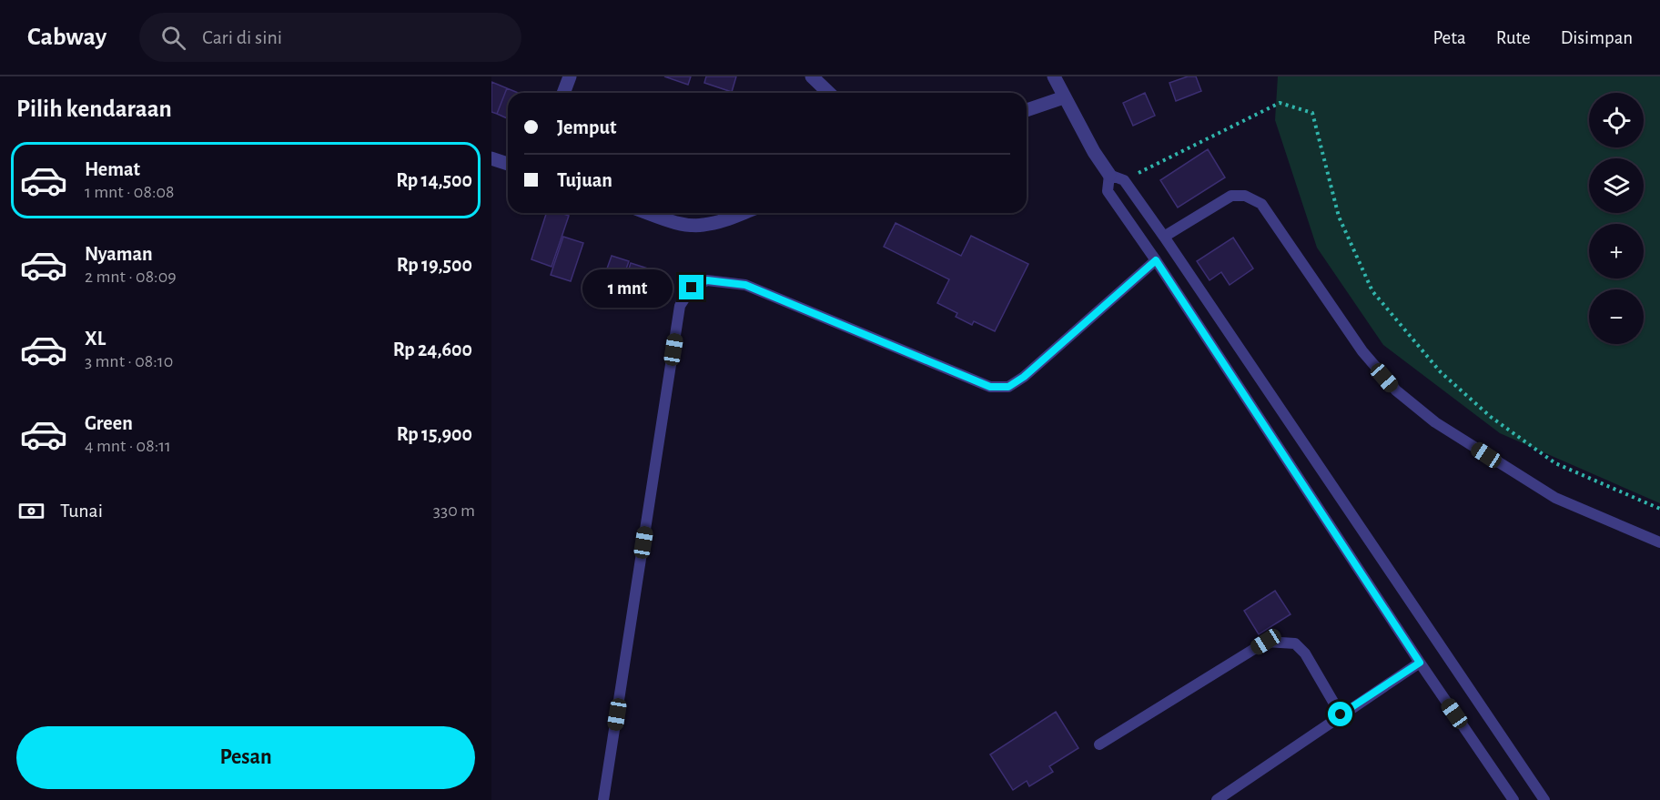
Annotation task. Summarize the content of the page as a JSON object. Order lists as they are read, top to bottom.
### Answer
{
  "page": {
    "header": "Cabway",
    "search": "Cari di sini",
    "nav": ["Peta", "Rute", "Disimpan"],
    "heading": "Pilih kendaraan",
    "map_buttons": ["+", "−"],
    "banner": ["Jemput", "Tujuan"],
    "list": [
      {
        "name": "Hemat",
        "note": "1 mnt · 08:08",
        "value": "Rp 14,500"
      },
      {
        "name": "Nyaman",
        "note": "2 mnt · 08:09",
        "value": "Rp 19,500"
      },
      {
        "name": "XL",
        "note": "3 mnt · 08:10",
        "value": "Rp 24,600"
      },
      {
        "name": "Green",
        "note": "4 mnt · 08:11",
        "value": "Rp 15,900"
      }
    ],
    "bubble": "1 mnt",
    "pay": ["Tunai", "330 m"],
    "buttons": "Pesan"
  }
}
